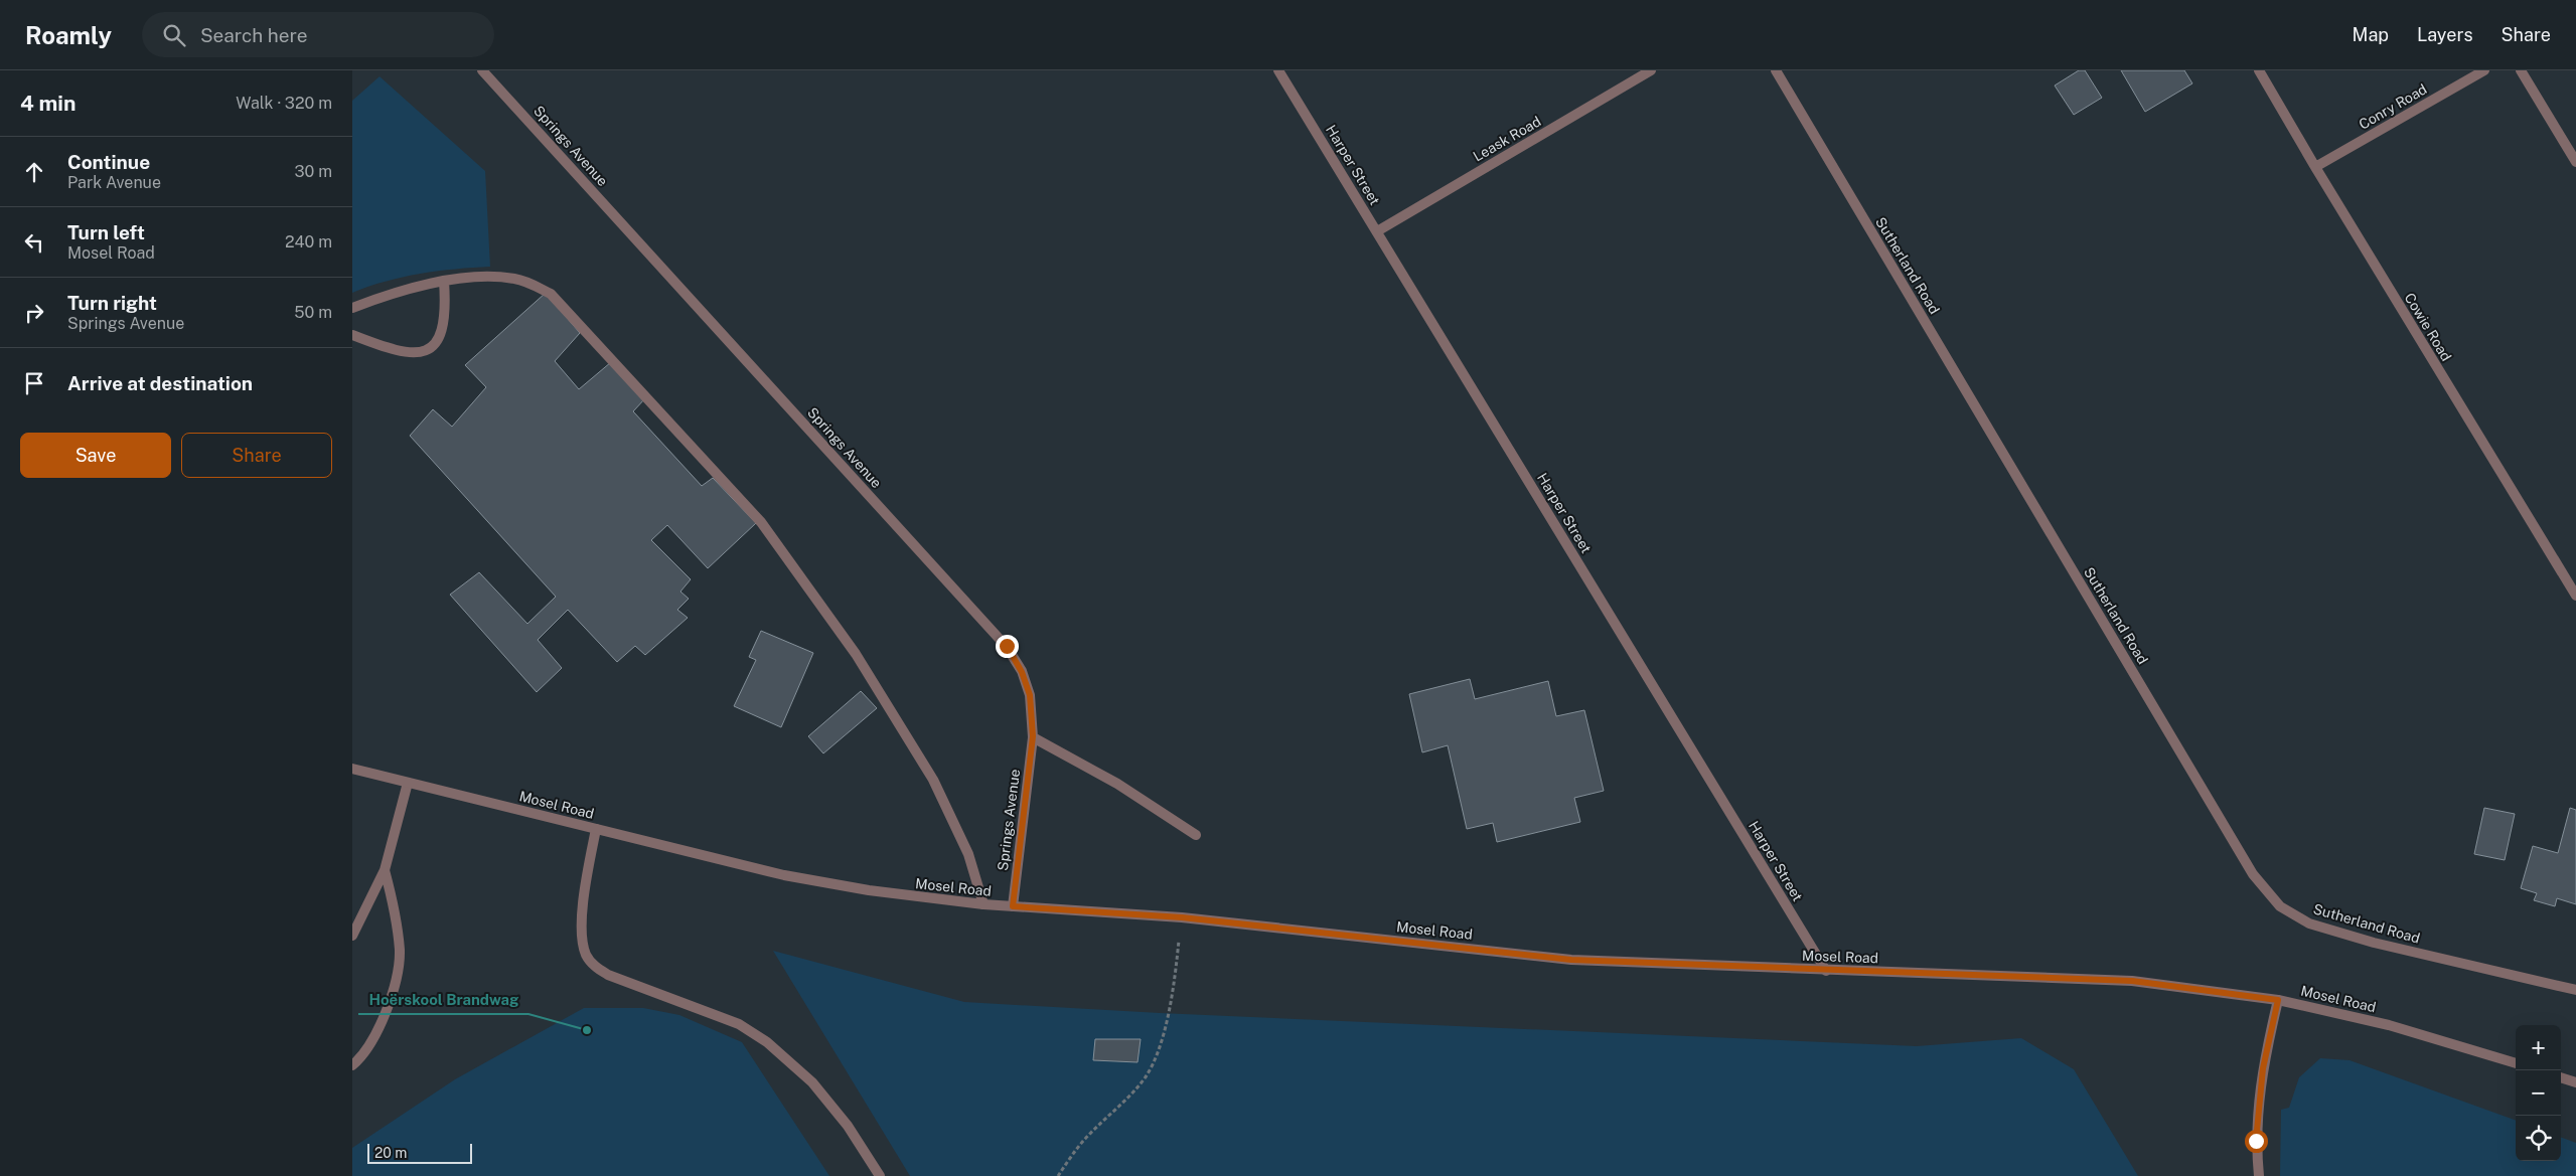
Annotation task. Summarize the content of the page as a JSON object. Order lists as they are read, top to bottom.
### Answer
{
  "streets": {
    "street": [
      "Conry Road",
      "Leask Road",
      "Springs Avenue",
      "Harper Street",
      "Sutherland Road",
      "Cowie Road",
      "Mosel Road"
    ]
  },
  "crossings": [
    ["Conry Road", "Cowie Road"],
    ["Leask Road", "Harper Street"],
    ["Springs Avenue", "Mosel Road"],
    ["Harper Street", "Mosel Road"]
  ],
  "places": ["Hoërskool Brandwag"],
  "scale_bar": "20 m",
  "page": {
    "header": "Roamly",
    "search": "Search here",
    "nav": ["Map", "Layers", "Share"],
    "heading": ["4 min", "Walk · 320 m"],
    "list": [
      ["Continue", "Park Avenue", "30 m"],
      ["Turn left", "Mosel Road", "240 m"],
      ["Turn right", "Springs Avenue", "50 m"],
      "Arrive at destination"
    ],
    "buttons": ["Save", "Share"],
    "map_buttons": ["+", "−"],
    "scale": "20 m"
  }
}
